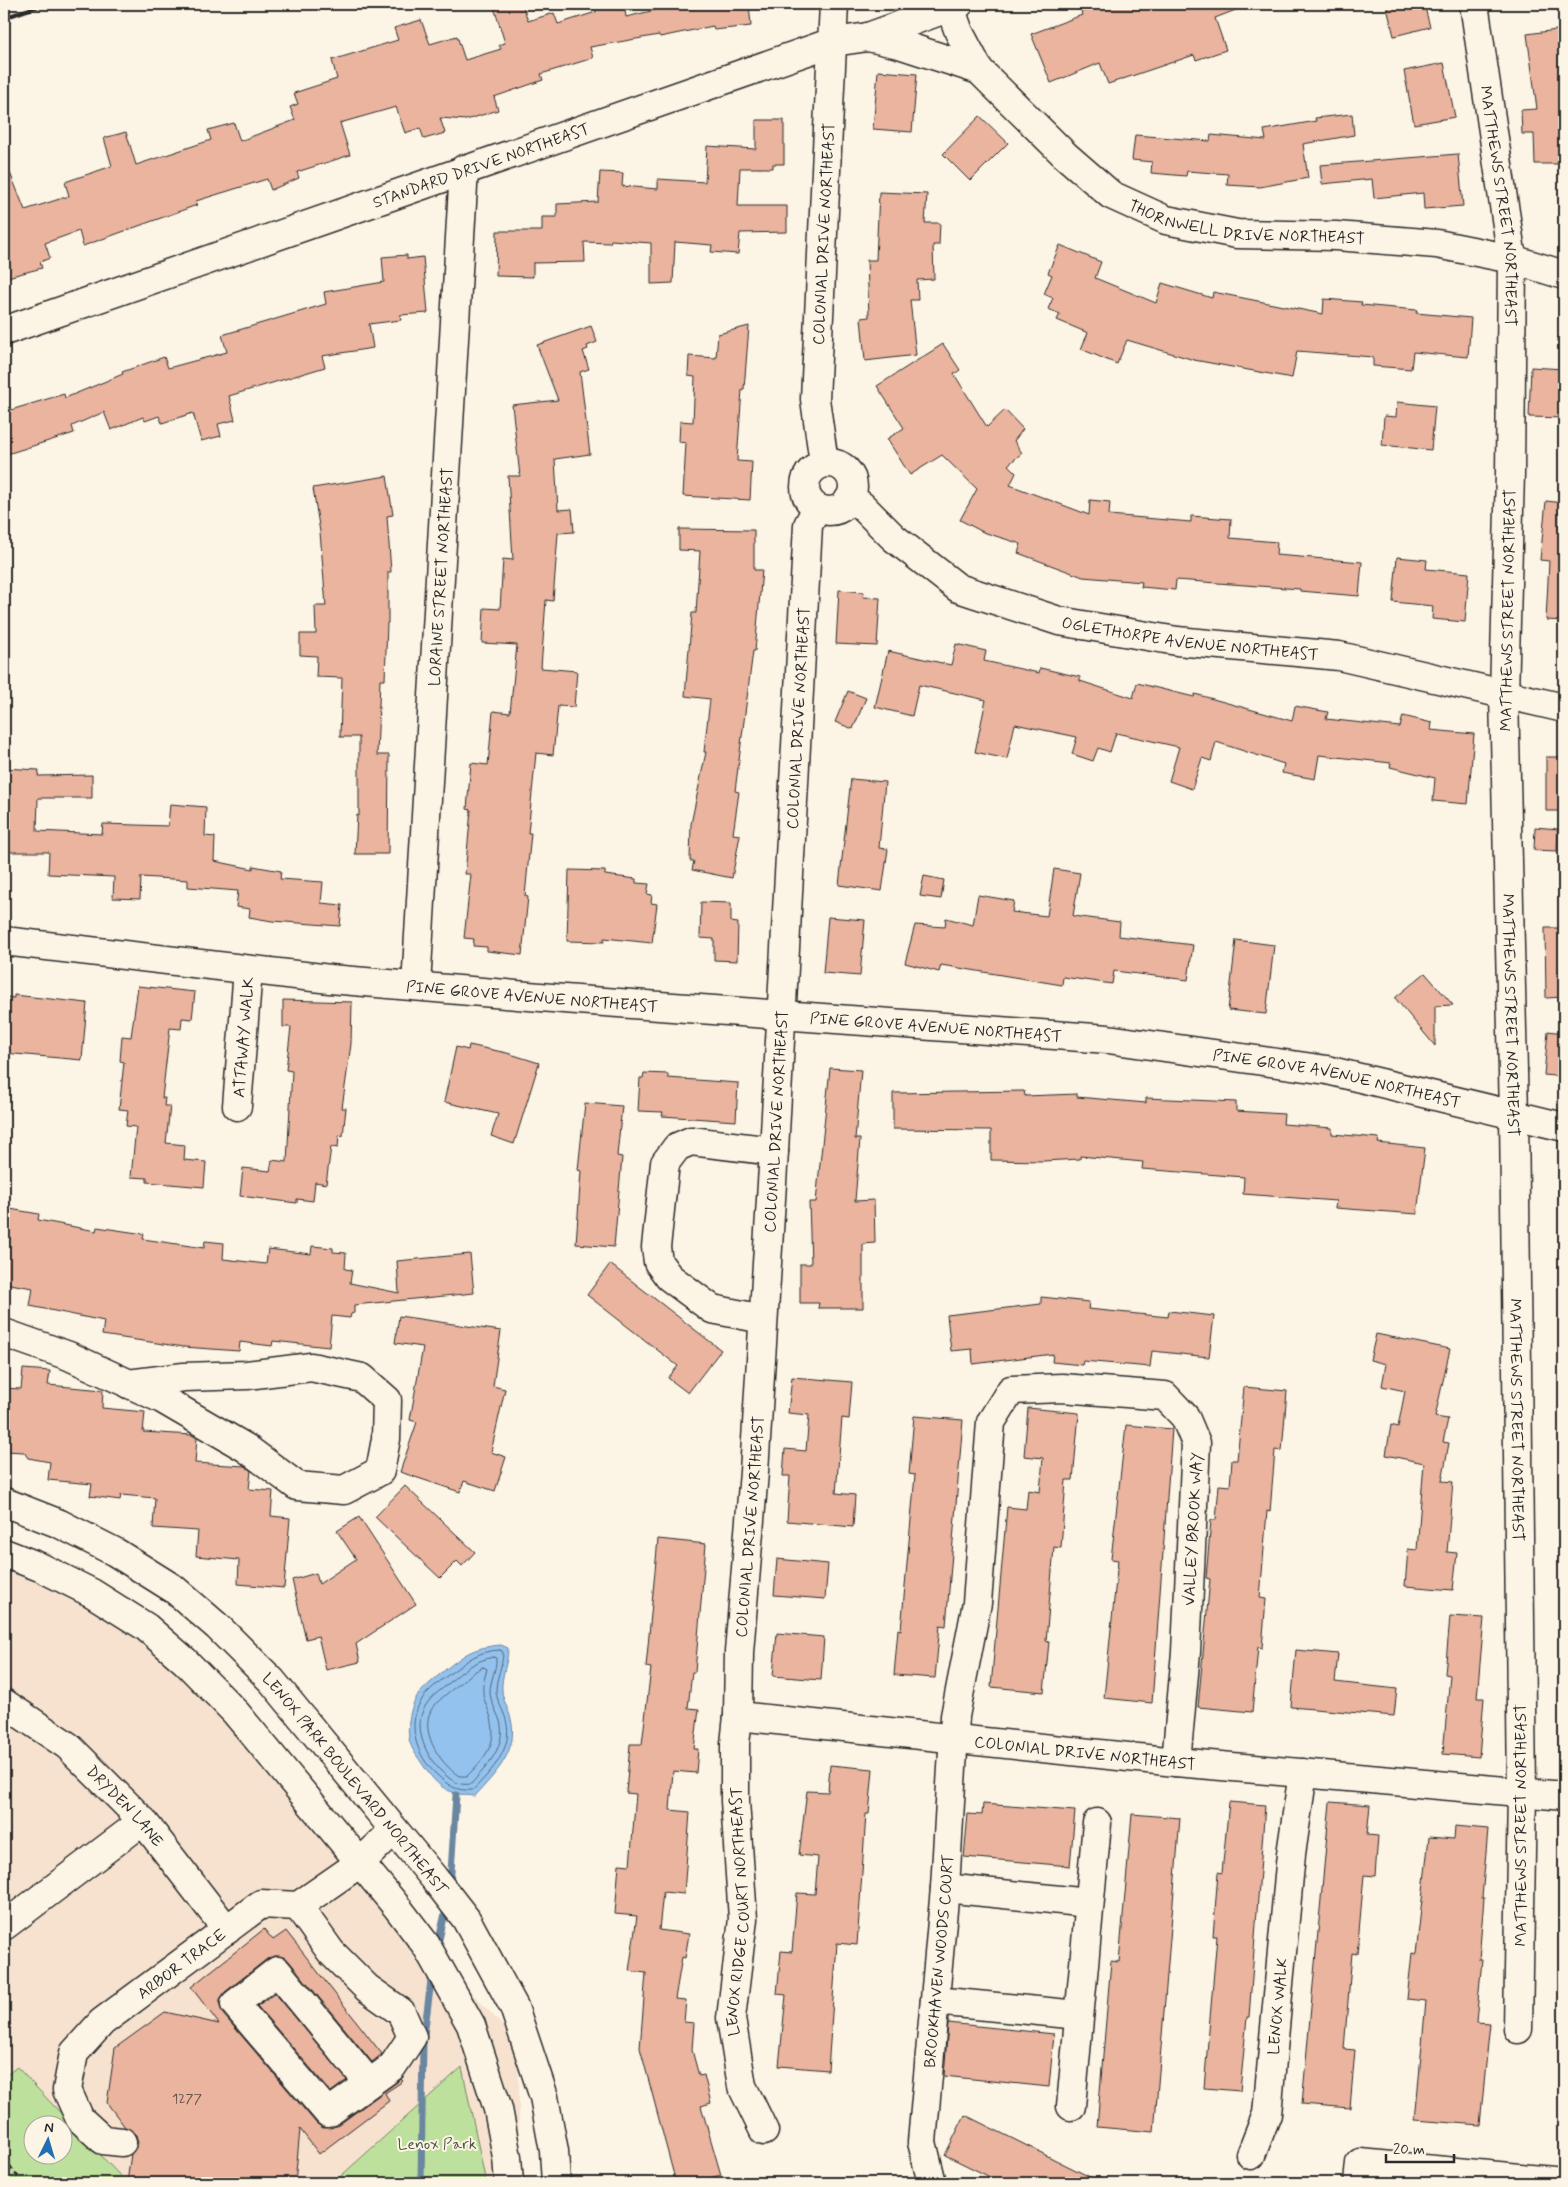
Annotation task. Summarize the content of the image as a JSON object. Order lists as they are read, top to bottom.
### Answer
{
  "streets": {
    "street": [
      "STANDARD DRIVE NORTHEAST",
      "MATTHEWS STREET NORTHEAST",
      "THORNWELL DRIVE NORTHEAST",
      "COLONIAL DRIVE NORTHEAST",
      "LORAINE STREET NORTHEAST",
      "OGLETHORPE AVENUE NORTHEAST",
      "PINE GROVE AVENUE NORTHEAST",
      "ATTAWAY WALK",
      "VALLEY BROOK WAY",
      "LENOX PARK BOULEVARD NORTHEAST",
      "DRYDEN LANE",
      "LENOX RIDGE COURT NORTHEAST",
      "BROOKHAVEN WOODS COURT",
      "ARBOR TRACE",
      "LENOX WALK"
    ]
  },
  "crossings": [
    ["STANDARD DRIVE NORTHEAST", "THORNWELL DRIVE NORTHEAST"],
    ["STANDARD DRIVE NORTHEAST", "COLONIAL DRIVE NORTHEAST"],
    ["STANDARD DRIVE NORTHEAST", "LORAINE STREET NORTHEAST"],
    ["MATTHEWS STREET NORTHEAST", "THORNWELL DRIVE NORTHEAST"],
    ["MATTHEWS STREET NORTHEAST", "COLONIAL DRIVE NORTHEAST"],
    ["MATTHEWS STREET NORTHEAST", "OGLETHORPE AVENUE NORTHEAST"],
    ["MATTHEWS STREET NORTHEAST", "PINE GROVE AVENUE NORTHEAST"],
    ["COLONIAL DRIVE NORTHEAST", "OGLETHORPE AVENUE NORTHEAST"],
    ["COLONIAL DRIVE NORTHEAST", "PINE GROVE AVENUE NORTHEAST"],
    ["COLONIAL DRIVE NORTHEAST", "VALLEY BROOK WAY"],
    ["COLONIAL DRIVE NORTHEAST", "LENOX RIDGE COURT NORTHEAST"],
    ["COLONIAL DRIVE NORTHEAST", "BROOKHAVEN WOODS COURT"],
    ["COLONIAL DRIVE NORTHEAST", "LENOX WALK"],
    ["LORAINE STREET NORTHEAST", "PINE GROVE AVENUE NORTHEAST"],
    ["PINE GROVE AVENUE NORTHEAST", "ATTAWAY WALK"],
    ["VALLEY BROOK WAY", "BROOKHAVEN WOODS COURT"],
    ["DRYDEN LANE", "ARBOR TRACE"]
  ],
  "parks": ["Lenox Park"],
  "house_numbers": ["1277"],
  "scale_bar": "20 m",
  "north": "top"
}
